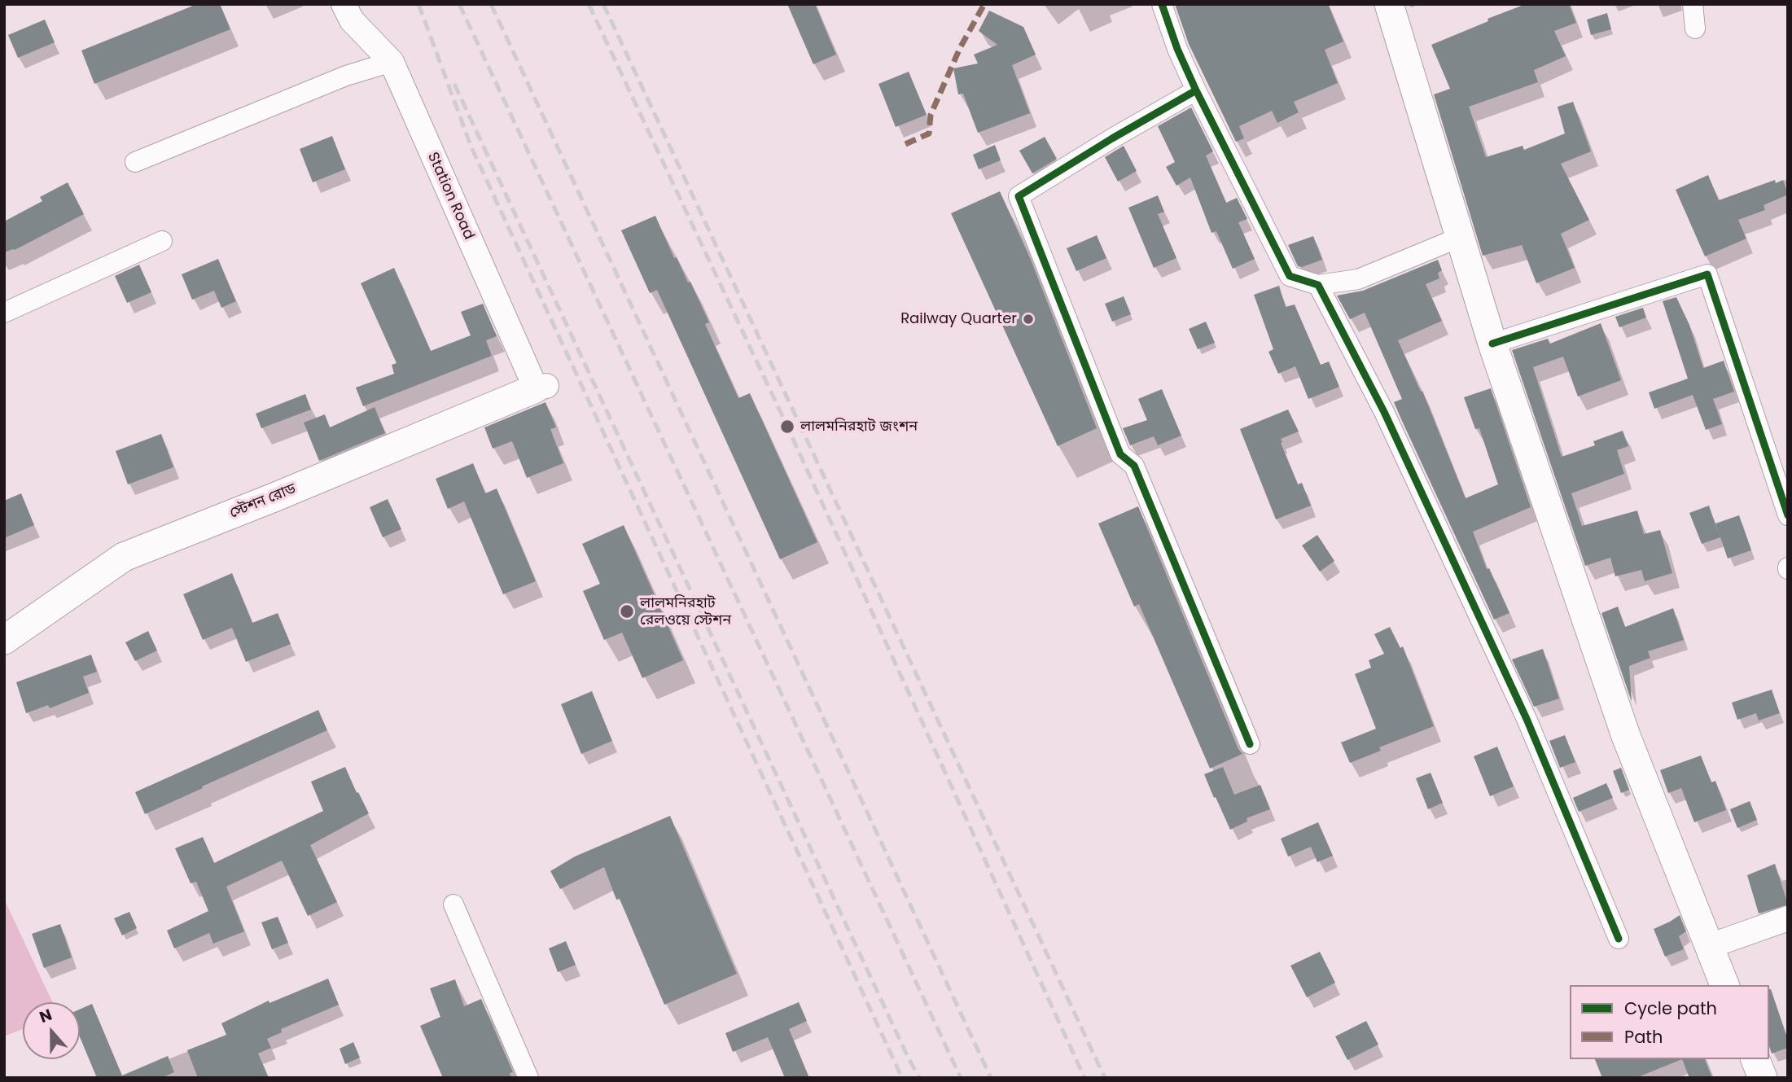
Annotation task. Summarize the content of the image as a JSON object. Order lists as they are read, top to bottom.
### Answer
{
  "streets": {
    "main road": ["স্টেশন রোড"],
    "street": ["Station Road"]
  },
  "crossings": [
    ["Station Road", "স্টেশন রোড"]
  ],
  "places": ["Railway Quarter", "লালমনিরহাট জংশন", "লালমনিরহাট রেলওয়ে স্টেশন"],
  "legend": ["Cycle path", "Path"],
  "north": "top"
}
